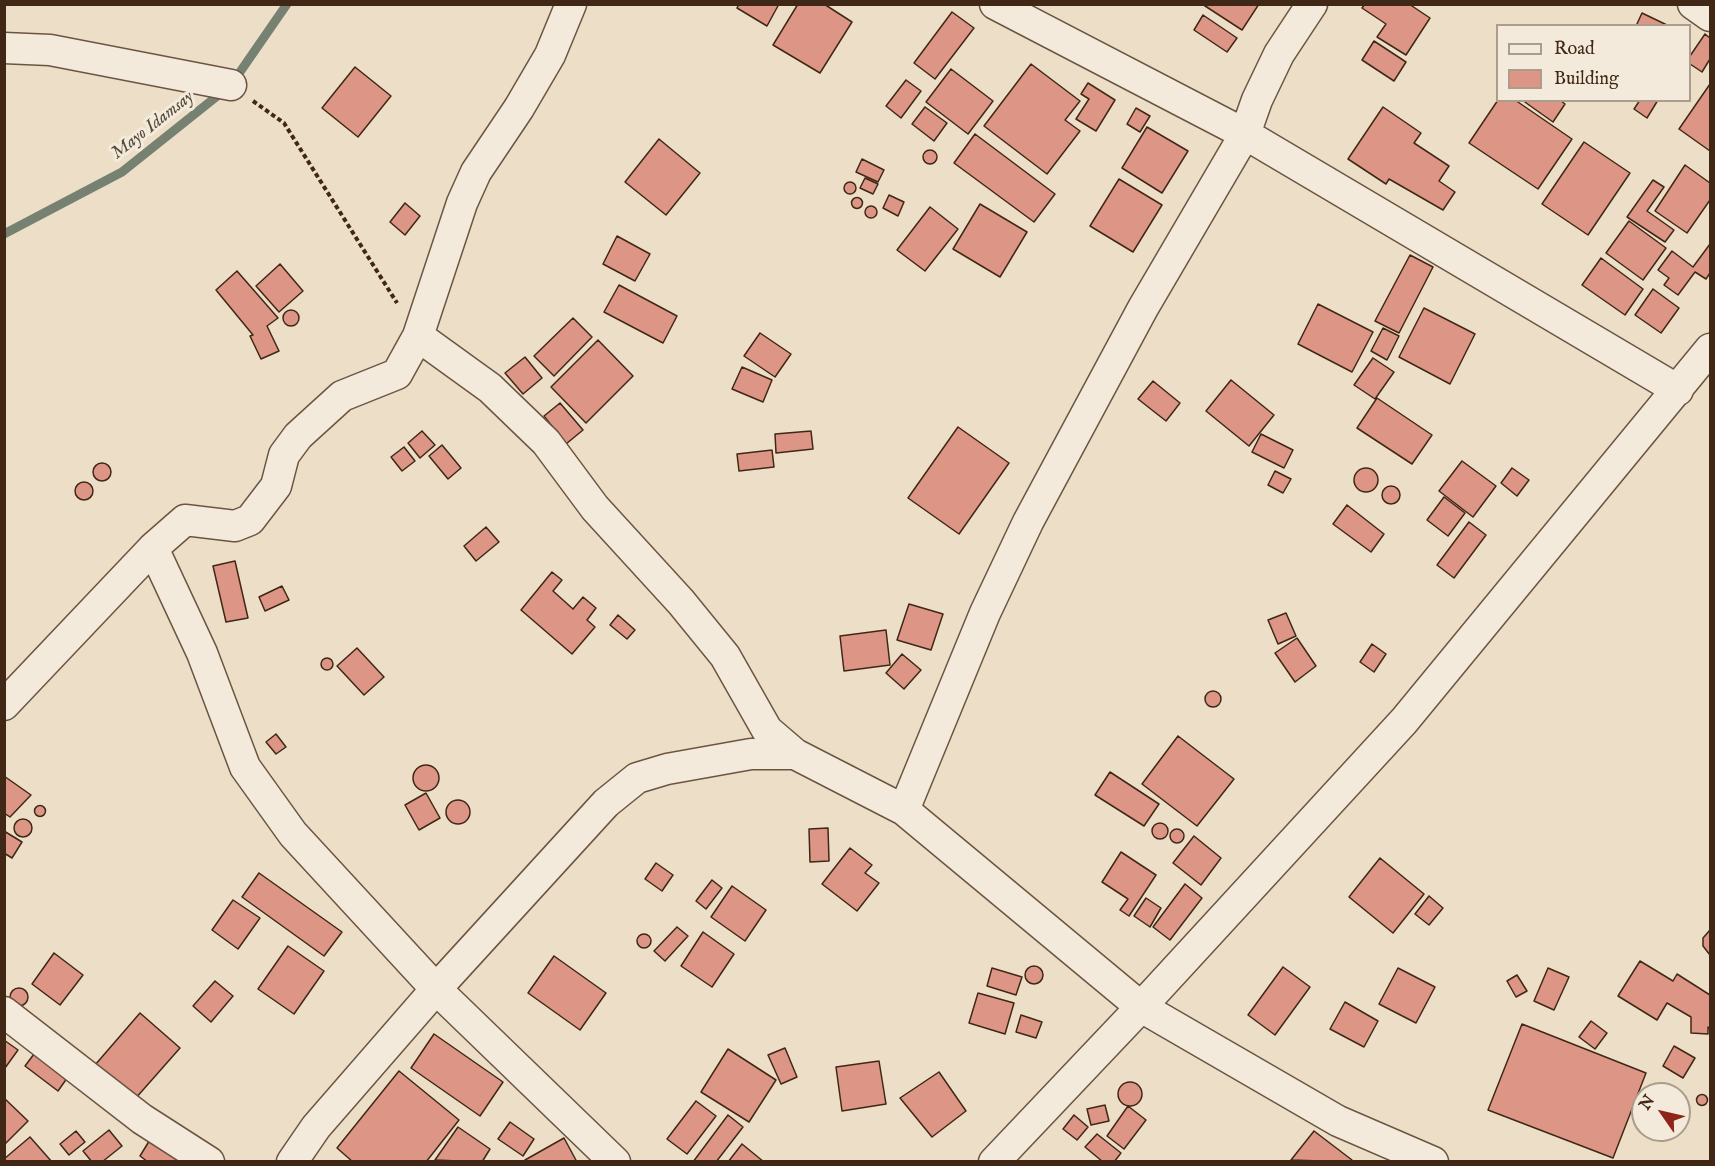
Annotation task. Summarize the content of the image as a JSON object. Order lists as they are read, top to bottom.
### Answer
{
  "water": ["Mayo Idamsay"],
  "legend": ["Road", "Building"],
  "north": "top left"
}
